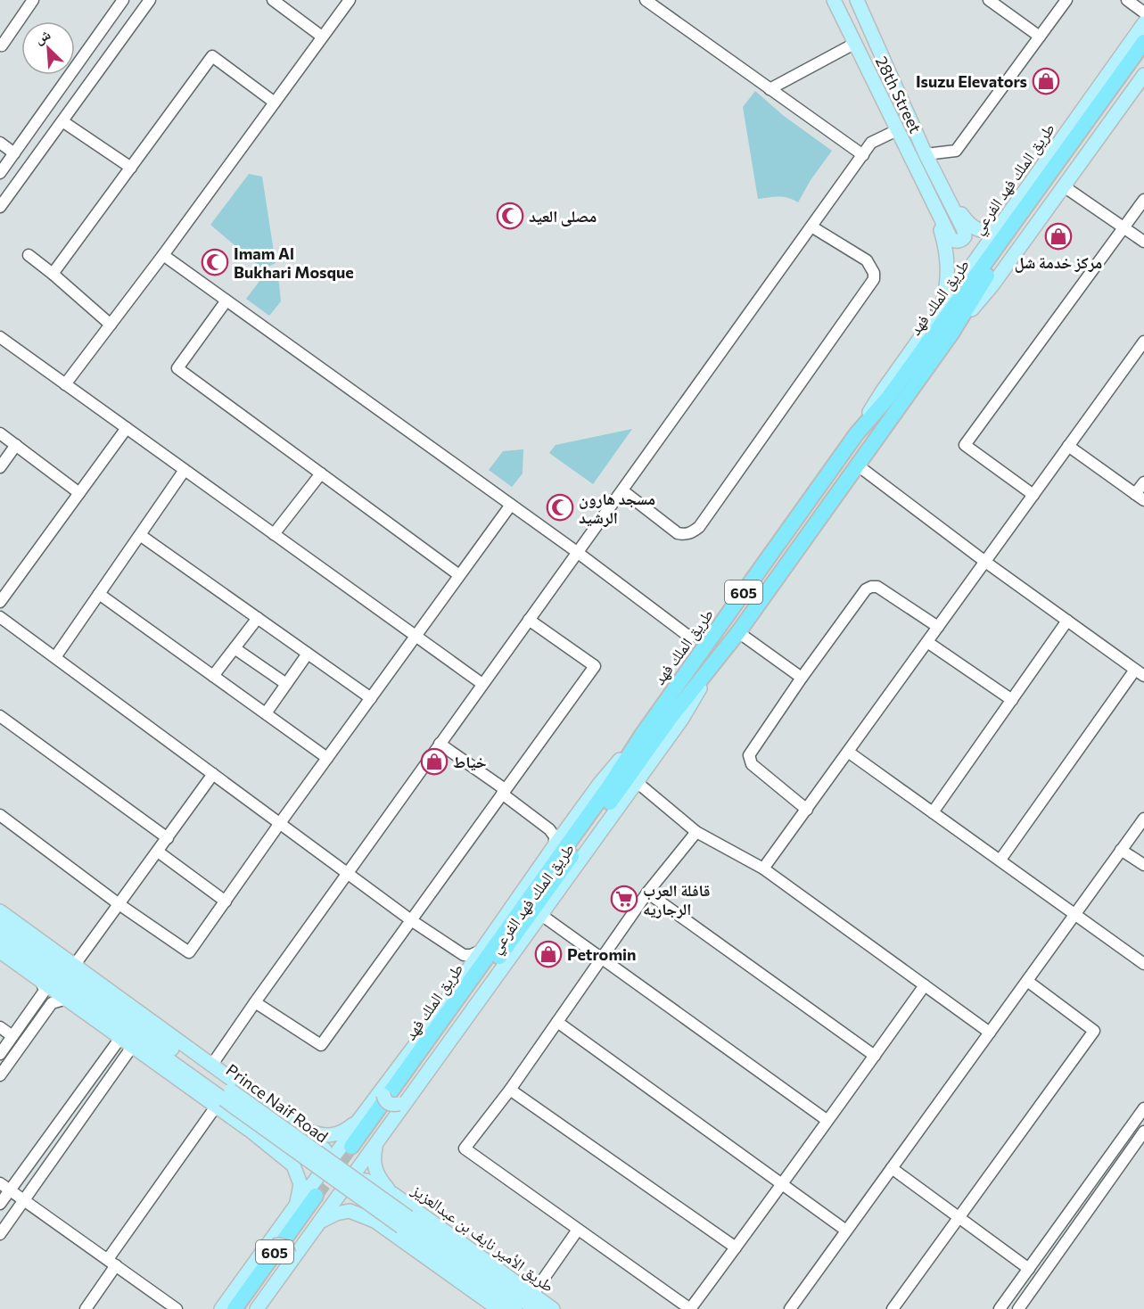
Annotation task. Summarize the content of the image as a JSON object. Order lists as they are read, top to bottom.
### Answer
{
  "streets": {
    "highway": ["طريق الملك فهد", "605"],
    "main road": [
      "28th Street",
      "طريق الملك فهد الفرعي",
      "Prince Naif Road",
      "طريق الأمير نايف بن عبدالعزيز"
    ]
  },
  "crossings": [
    ["طريق الملك فهد الفرعي", "طريق الملك فهد"]
  ],
  "places": {
    "shop": [
      "Isuzu Elevators",
      "مركز خدمة شل",
      "خياط",
      "Petromin"
    ],
    "mosque": ["مصلى العيد", "Imam Al Bukhari Mosque", "مسجد هارون الرشيد"],
    "supermarket": ["قافلة العرب الرجاريه"]
  },
  "north": "top left"
}
